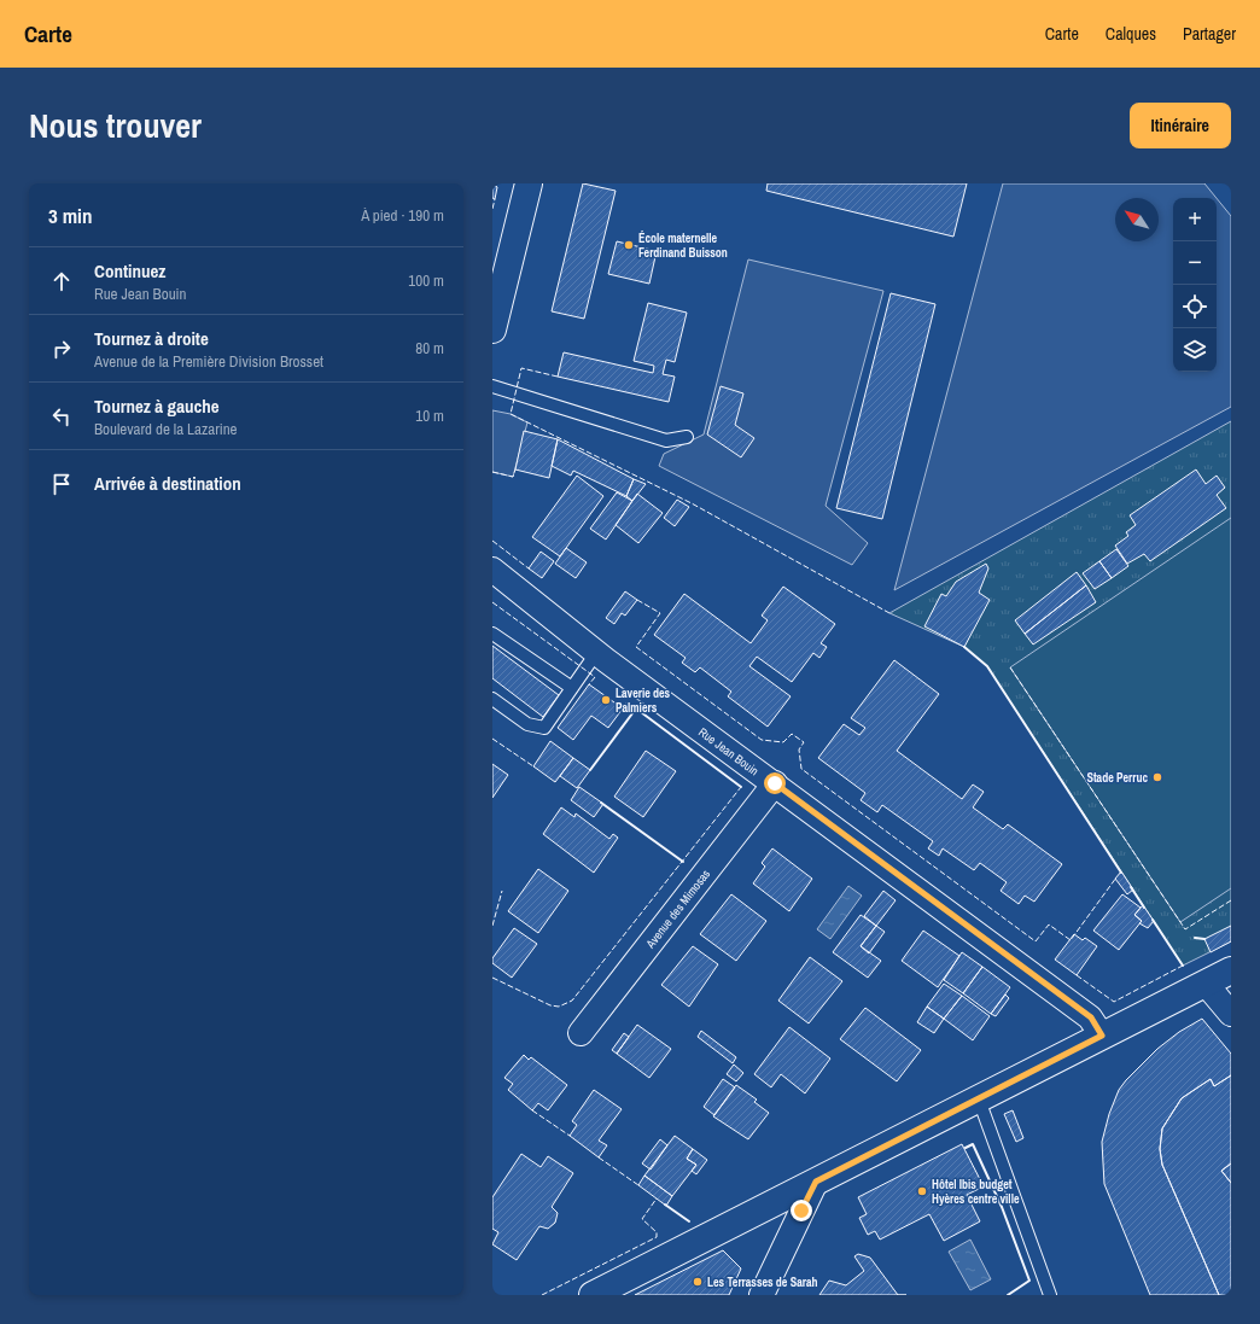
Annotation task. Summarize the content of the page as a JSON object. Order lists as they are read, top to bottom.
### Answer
{
  "streets": {
    "street": ["Rue Jean Bouin", "Avenue des Mimosas"]
  },
  "crossings": [
    ["Rue Jean Bouin", "Avenue des Mimosas"]
  ],
  "places": [
    "École maternelle Ferdinand Buisson",
    "Laverie des Palmiers",
    "Stade Perruc",
    "Hôtel Ibis budget Hyères centre ville",
    "Les Terrasses de Sarah"
  ],
  "north": "top left",
  "page": {
    "header": "Carte",
    "nav": ["Carte", "Calques", "Partager"],
    "title": "Nous trouver",
    "buttons": "Itinéraire",
    "heading": ["3 min", "À pied · 190 m"],
    "map_buttons": ["+", "−"],
    "list": [
      ["Continuez", "Rue Jean Bouin", "100 m"],
      ["Tournez à droite", "Avenue de la Première Division Brosset", "80 m"],
      ["Tournez à gauche", "Boulevard de la Lazarine", "10 m"],
      "Arrivée à destination"
    ]
  }
}
